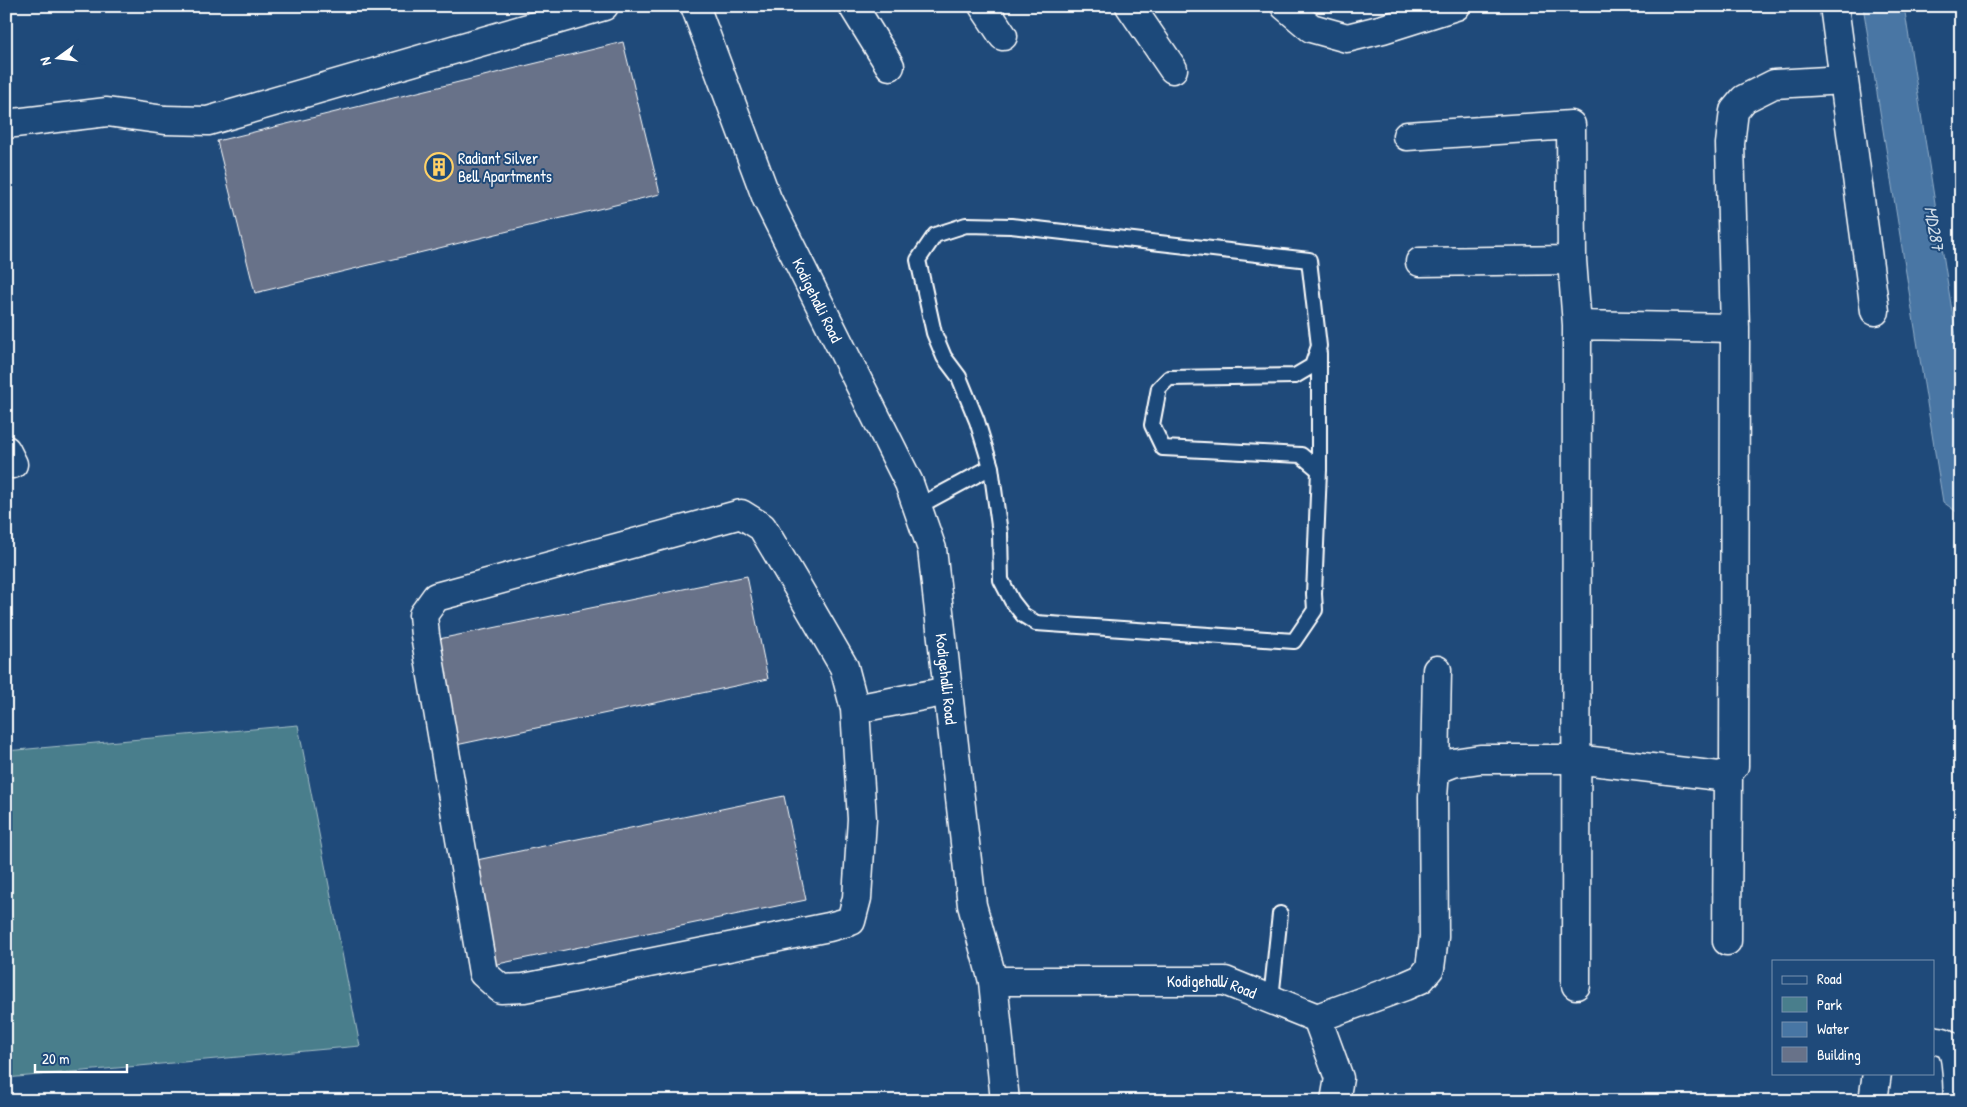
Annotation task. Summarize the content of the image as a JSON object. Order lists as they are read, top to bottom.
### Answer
{
  "streets": {
    "street": ["Kodigehalli Road"]
  },
  "water": ["MD287"],
  "places": {
    "building": ["Radiant Silver Bell Apartments"]
  },
  "legend": [
    "Road",
    "Park",
    "Water",
    "Building"
  ],
  "scale_bar": "20 m",
  "north": "left"
}
